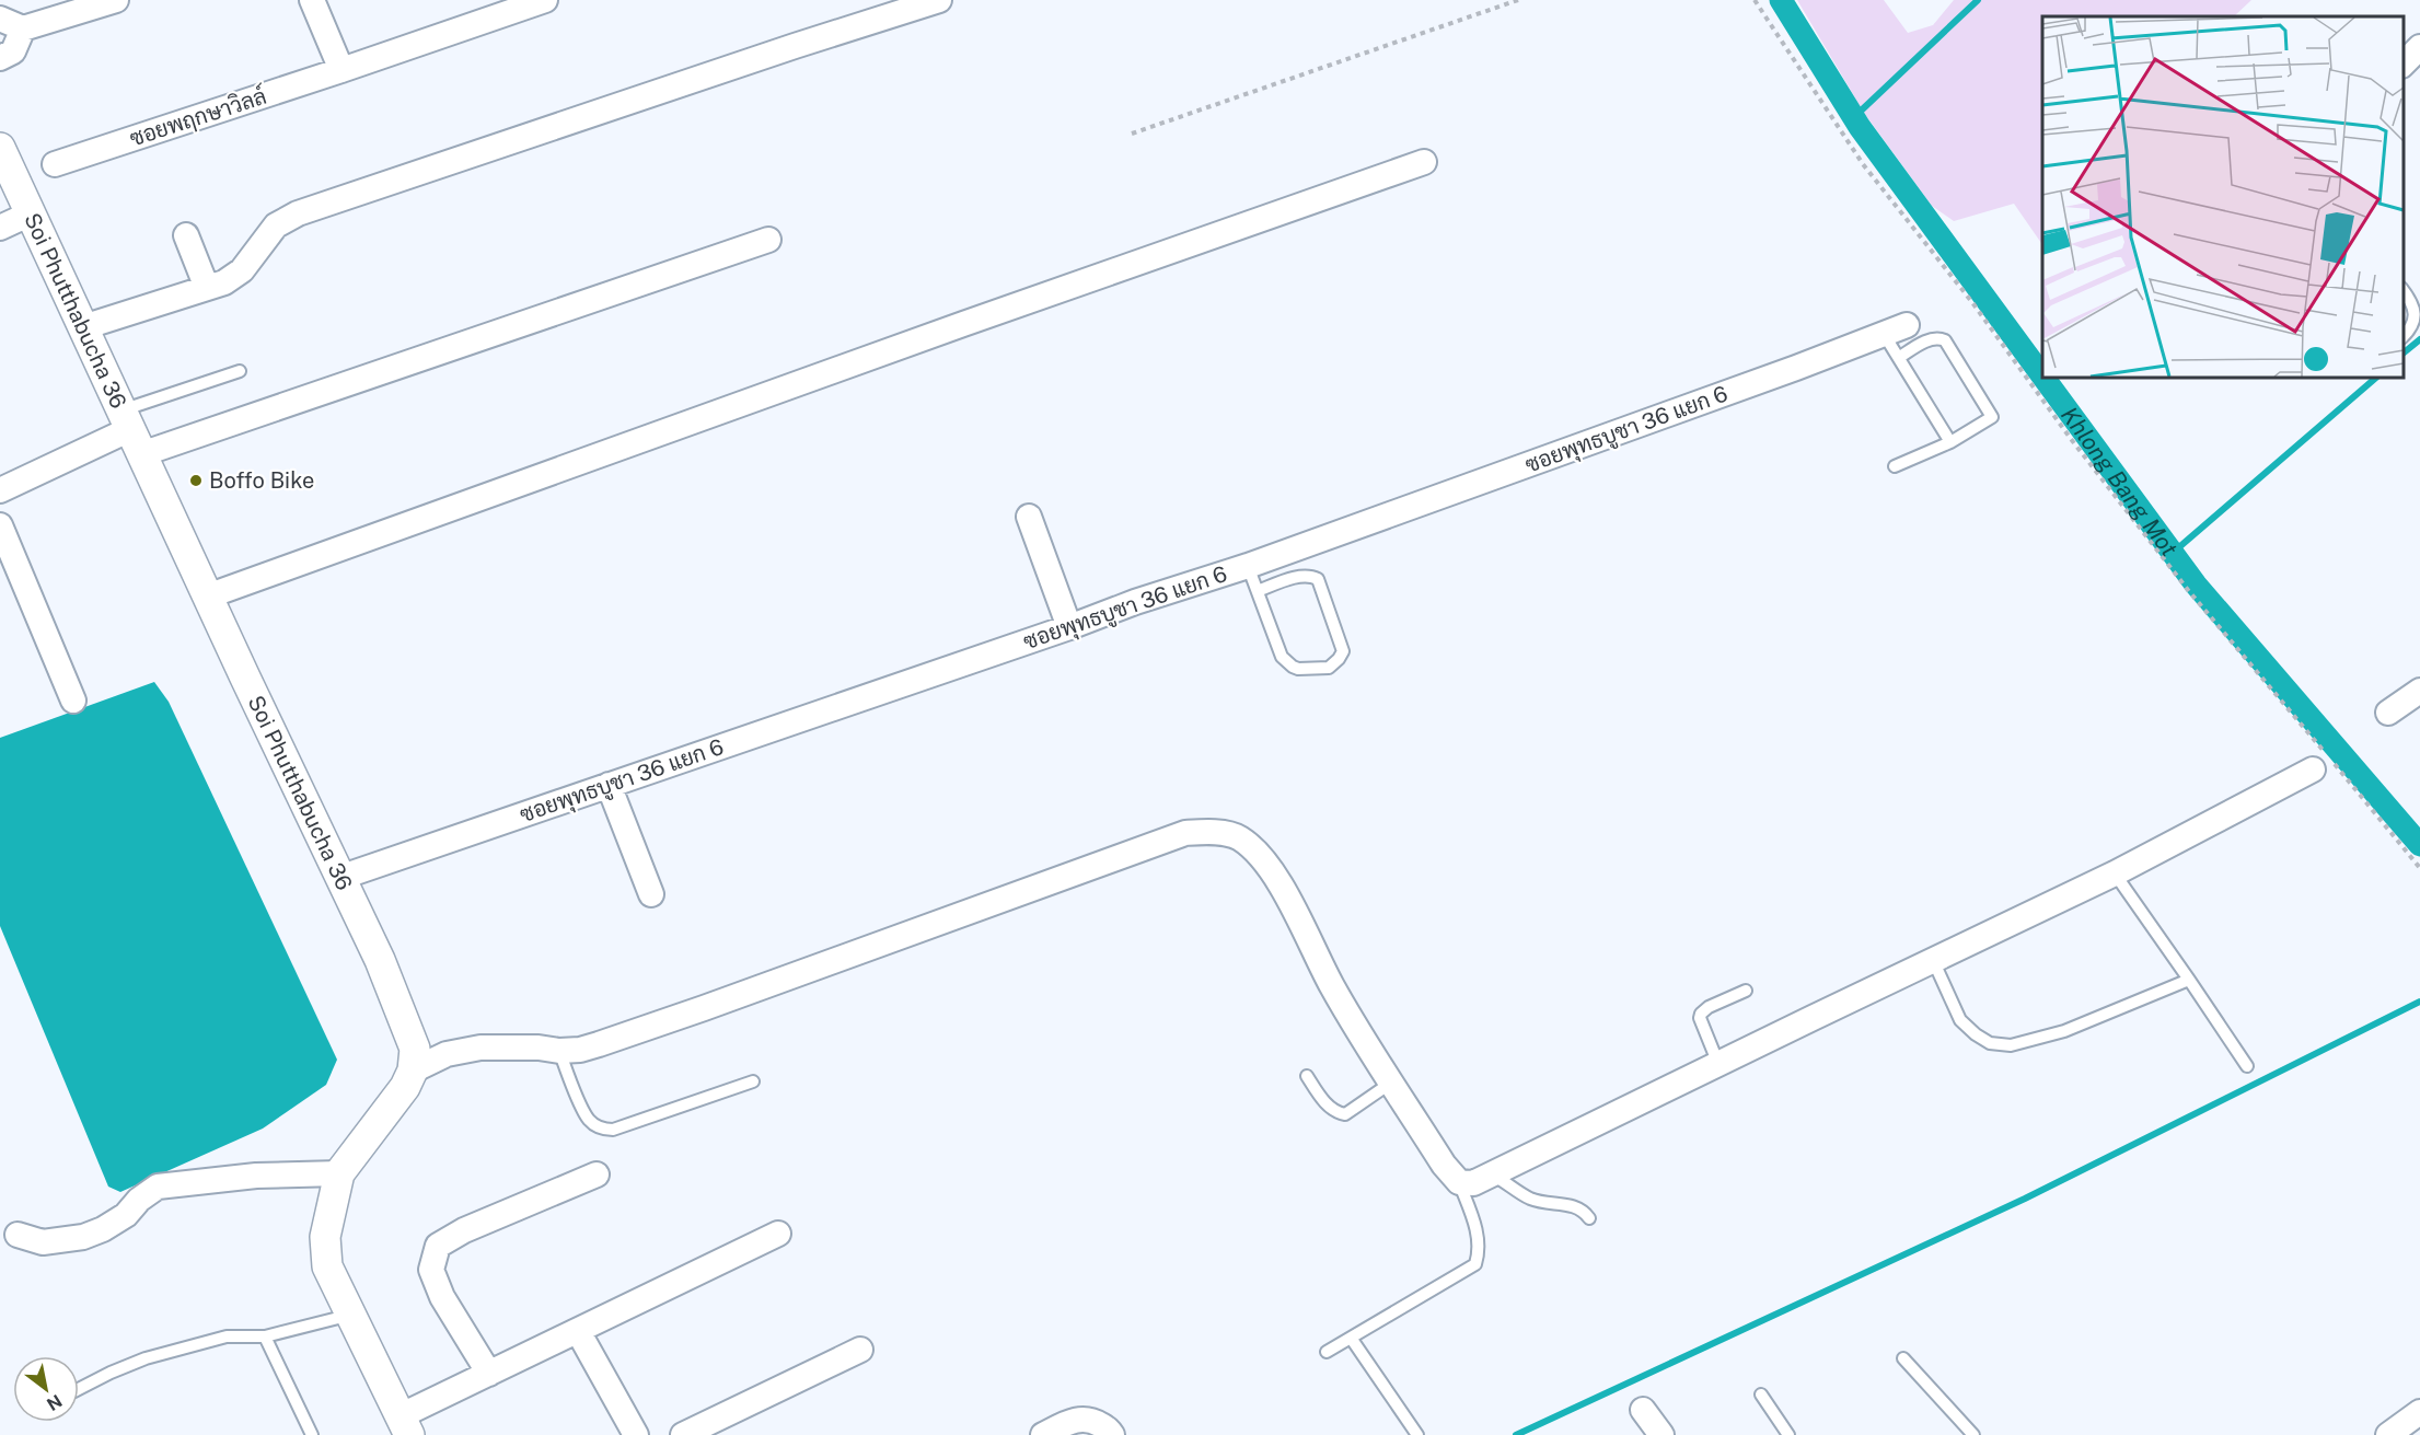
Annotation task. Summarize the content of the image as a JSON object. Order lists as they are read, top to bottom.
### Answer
{
  "streets": {
    "street": ["ซอยพฤกษาวิลล์", "Soi Phutthabucha 36", "ซอยพุทธบูชา 36 แยก 6"]
  },
  "crossings": [
    ["Soi Phutthabucha 36", "ซอยพุทธบูชา 36 แยก 6"]
  ],
  "water": ["Khlong Bang Mot"],
  "places": ["Boffo Bike"],
  "north": "bottom right"
}
